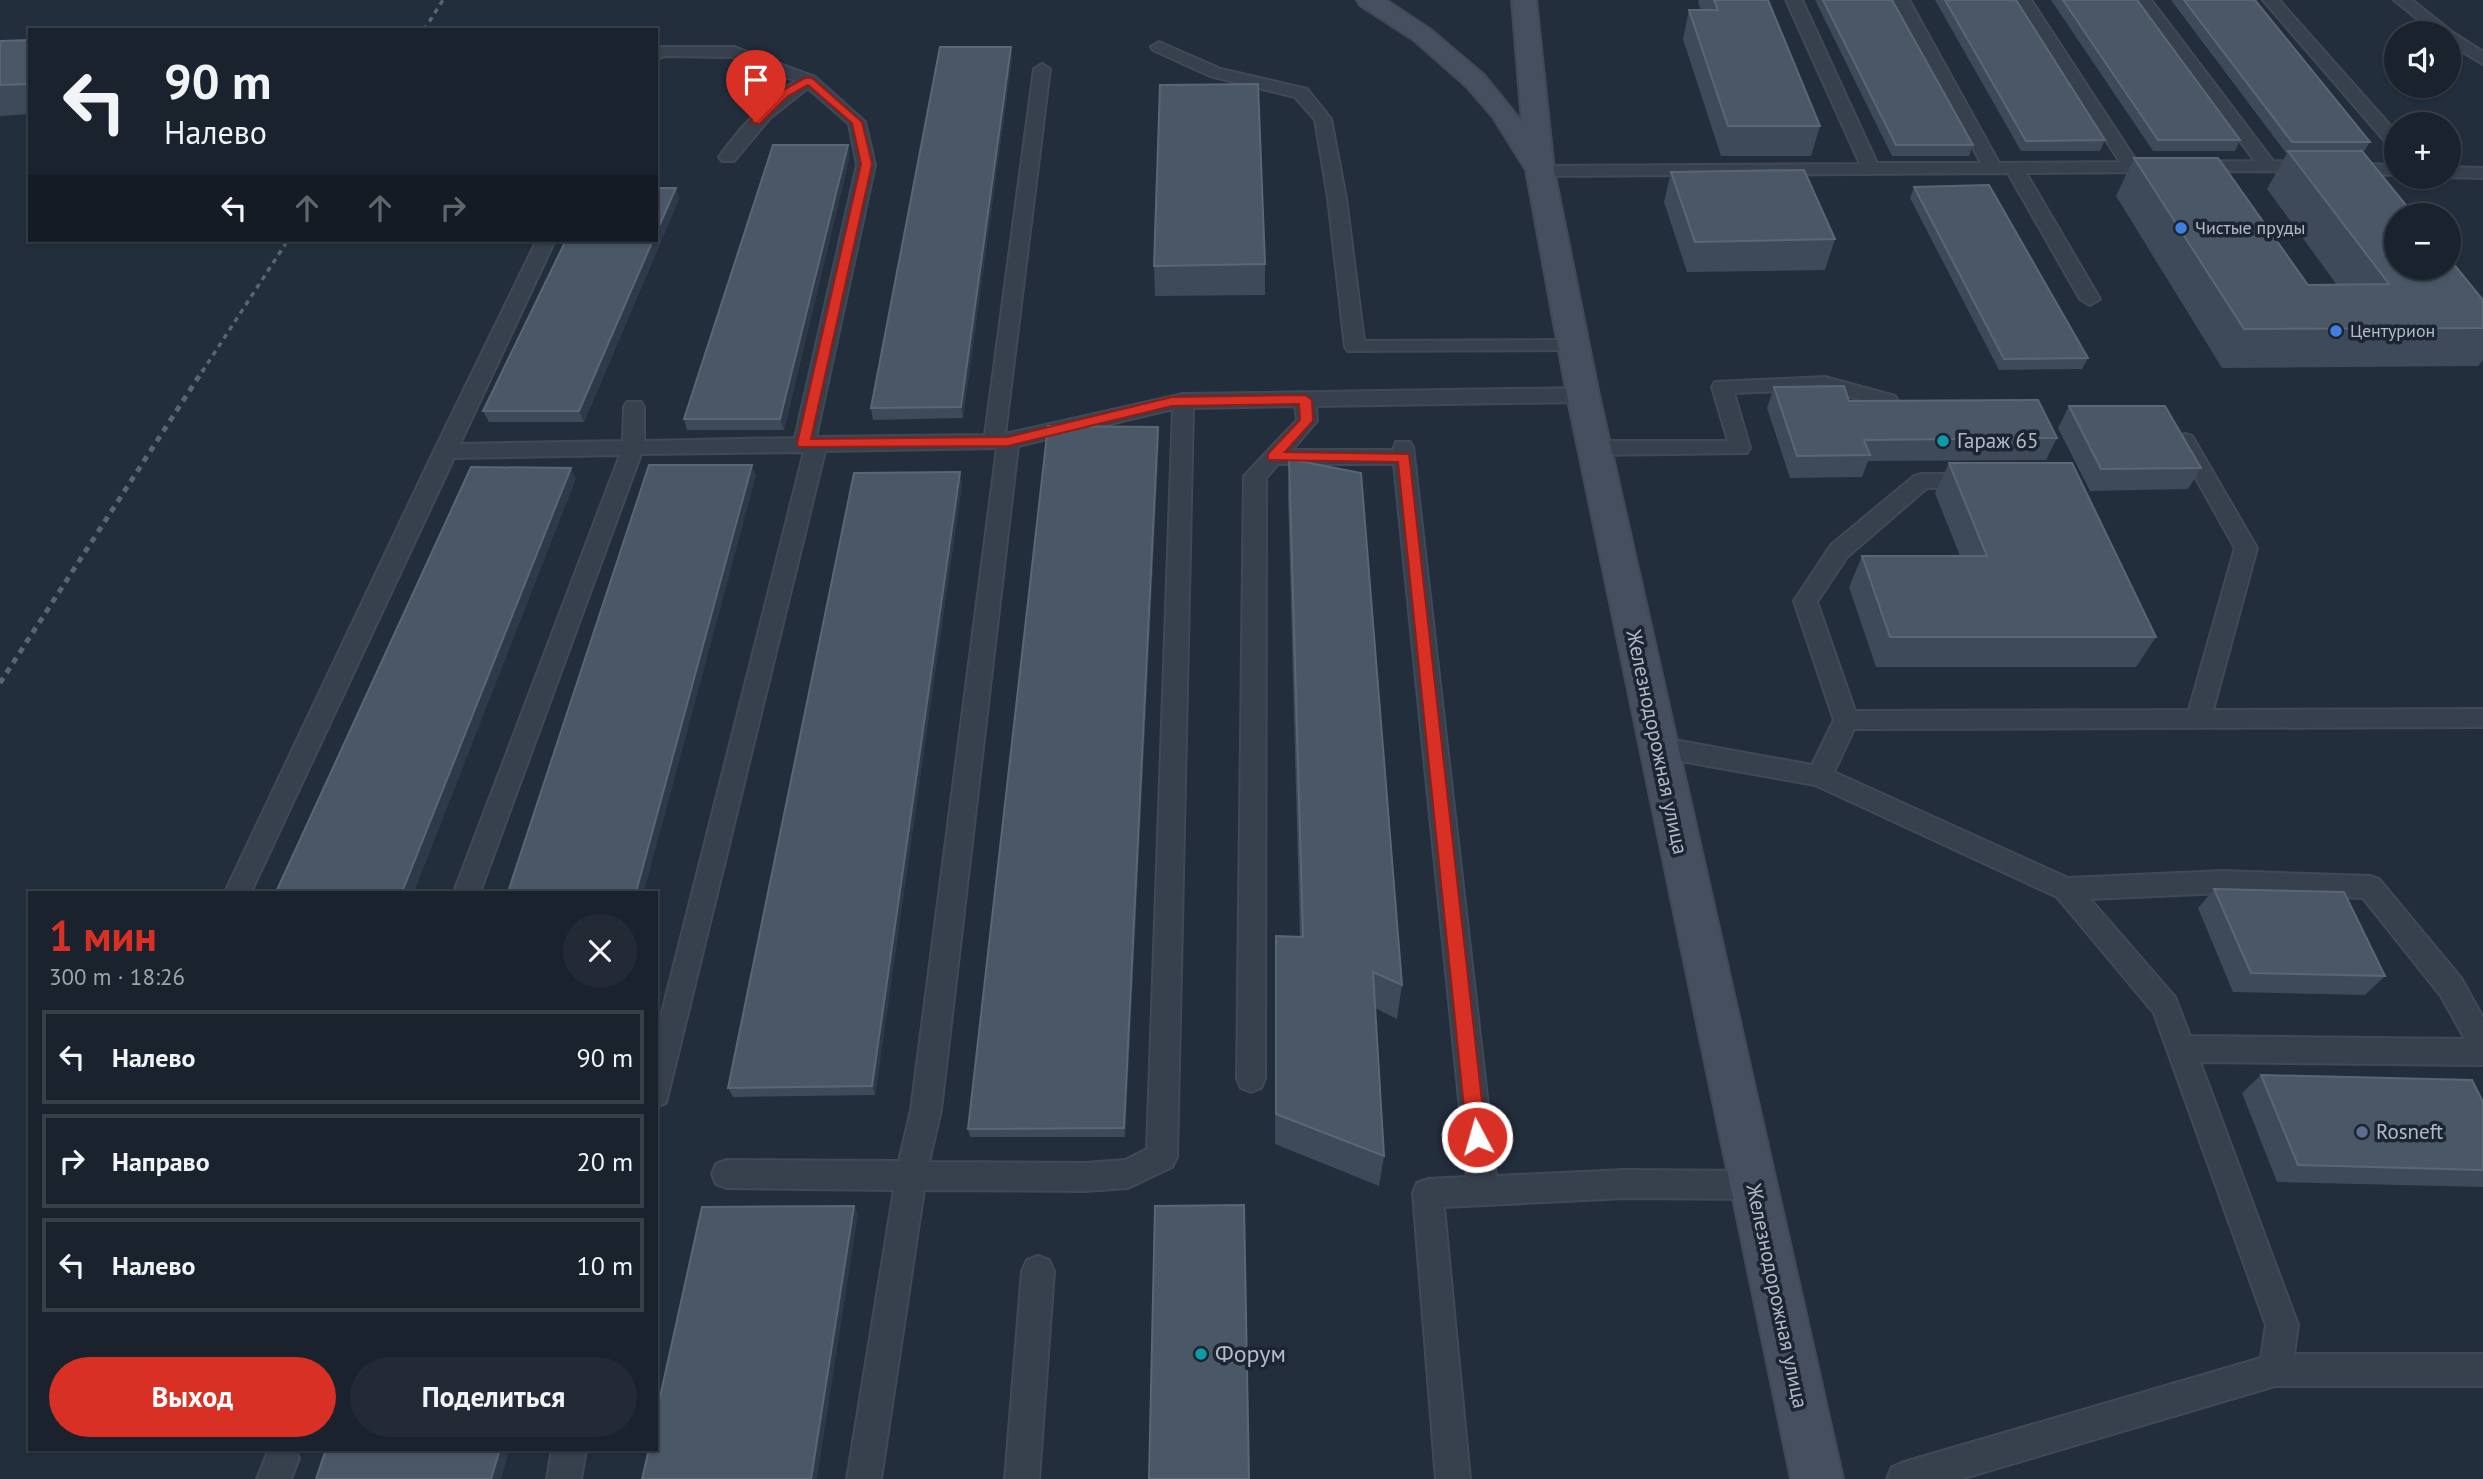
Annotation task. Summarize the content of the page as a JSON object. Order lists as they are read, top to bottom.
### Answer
{
  "streets": {
    "main road": ["Железнодорожная улица"]
  },
  "places": [
    "Чистые пруды",
    "Центурион",
    "Гараж 65",
    "Rosneft",
    "Форум"
  ],
  "page": {
    "map_buttons": ["+", "−"],
    "turn": ["90 m", "Налево"],
    "heading": ["1 мин", "300 m · 18:26"],
    "list": [
      {
        "name": "Налево",
        "value": "90 m"
      },
      {
        "name": "Направо",
        "value": "20 m"
      },
      {
        "name": "Налево",
        "value": "10 m"
      }
    ],
    "buttons": ["Выход", "Поделиться"]
  }
}
